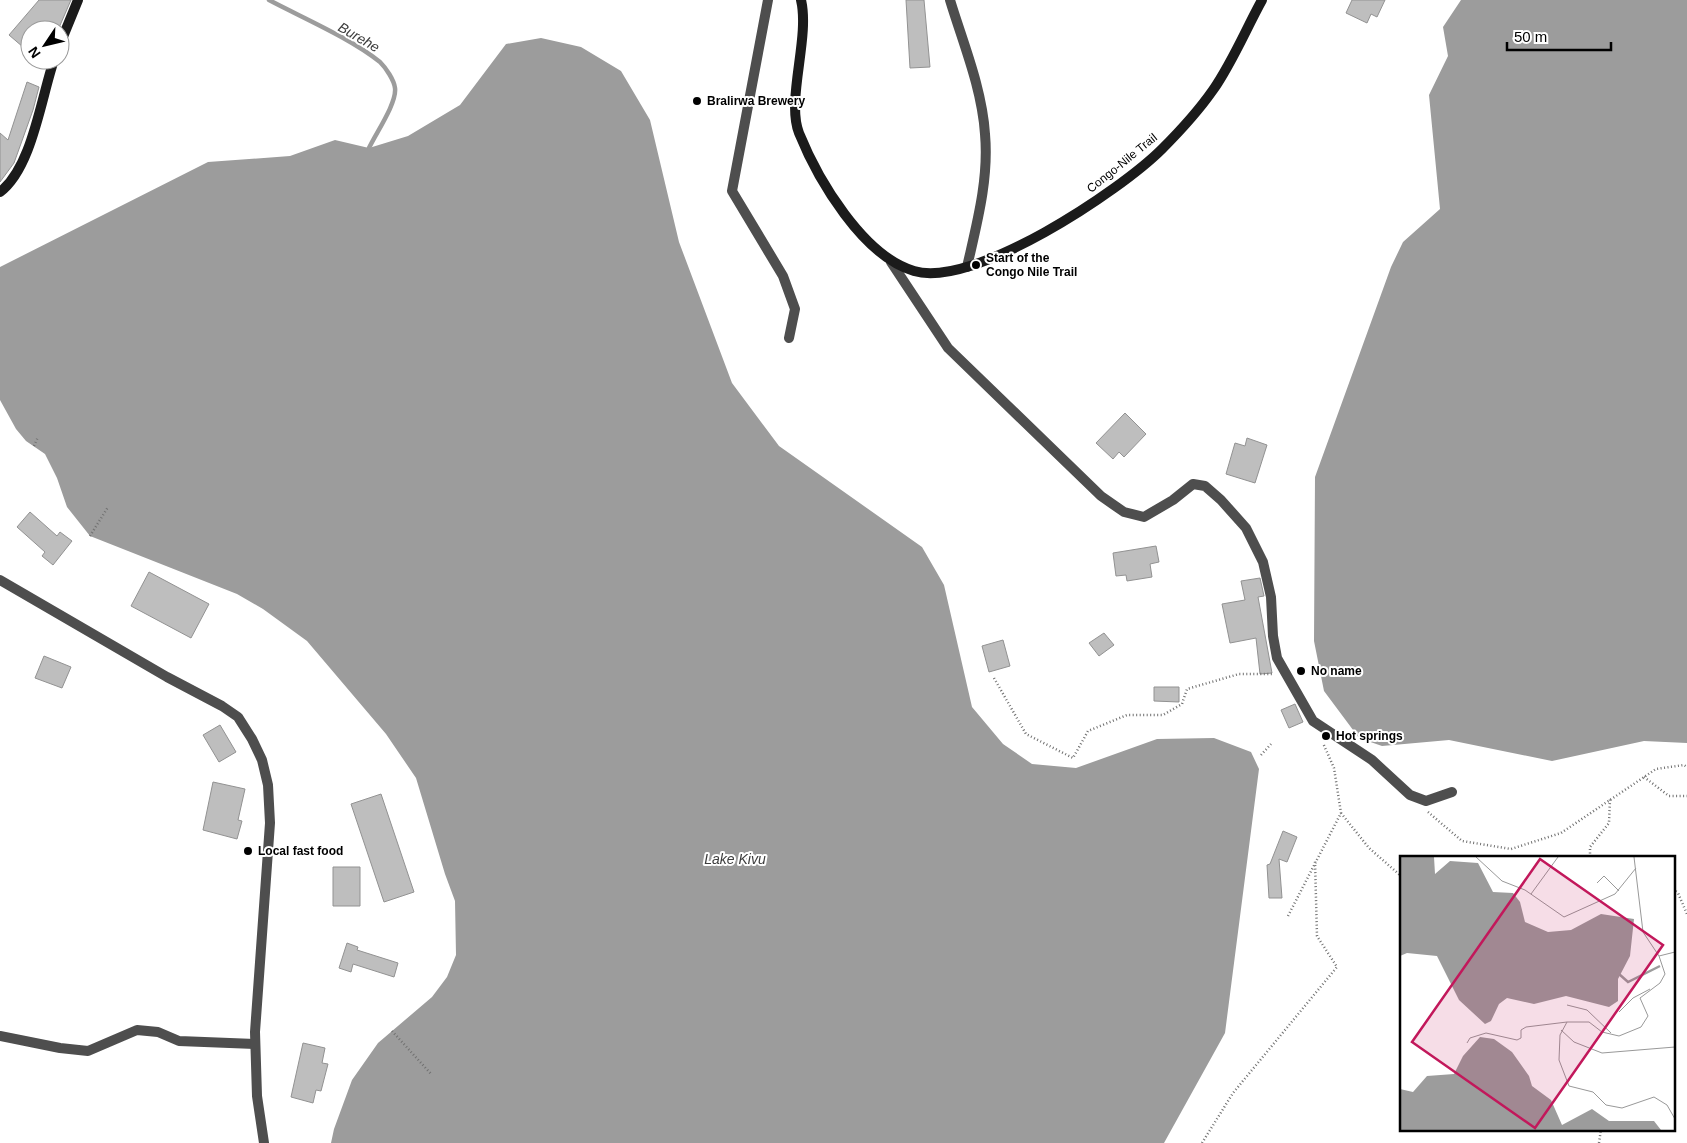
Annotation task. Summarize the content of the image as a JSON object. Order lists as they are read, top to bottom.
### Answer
{
  "streets": {
    "main road": ["Congo-Nile Trail"]
  },
  "water": ["Burehe", "Lake Kivu"],
  "places": [
    "Bralirwa Brewery",
    "Start of the Congo Nile Trail",
    "No name",
    "Hot springs",
    "Local fast food"
  ],
  "scale_bar": "50 m",
  "north": "bottom left"
}
